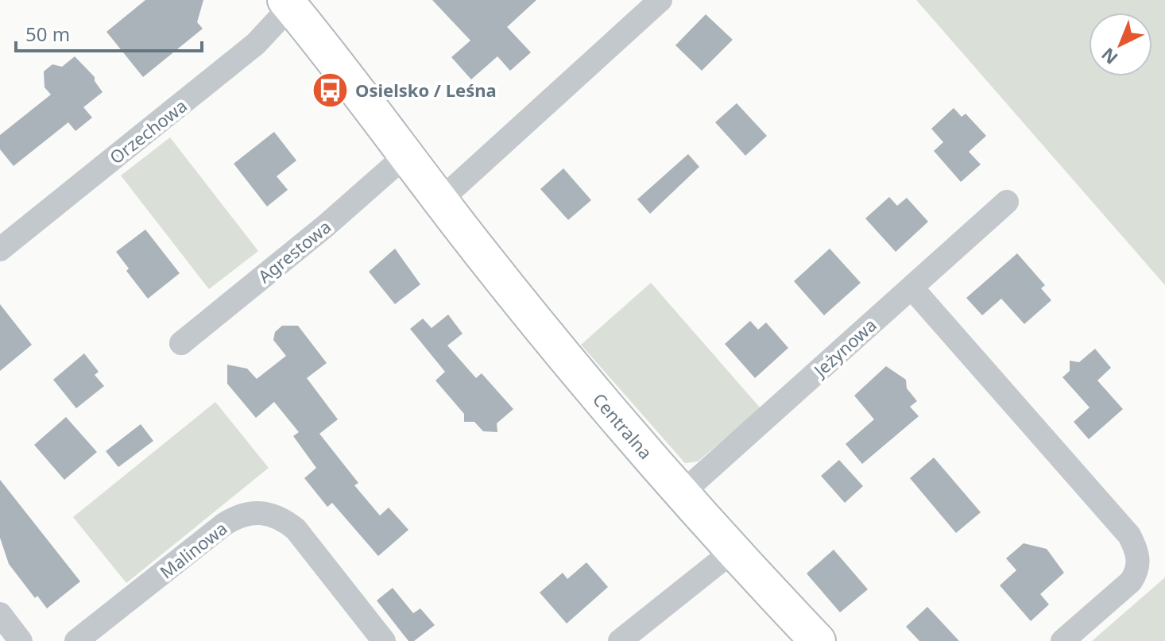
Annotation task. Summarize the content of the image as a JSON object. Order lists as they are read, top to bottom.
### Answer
{
  "streets": {
    "street": [
      "Orzechowa",
      "Agrestowa",
      "Jeżynowa",
      "Centralna",
      "Malinowa"
    ]
  },
  "crossings": [
    ["Orzechowa", "Centralna"],
    ["Agrestowa", "Centralna"],
    ["Jeżynowa", "Centralna"]
  ],
  "places": {
    "bus stop": ["Osielsko / Leśna"]
  },
  "scale_bar": "50 m",
  "north": "bottom left"
}
